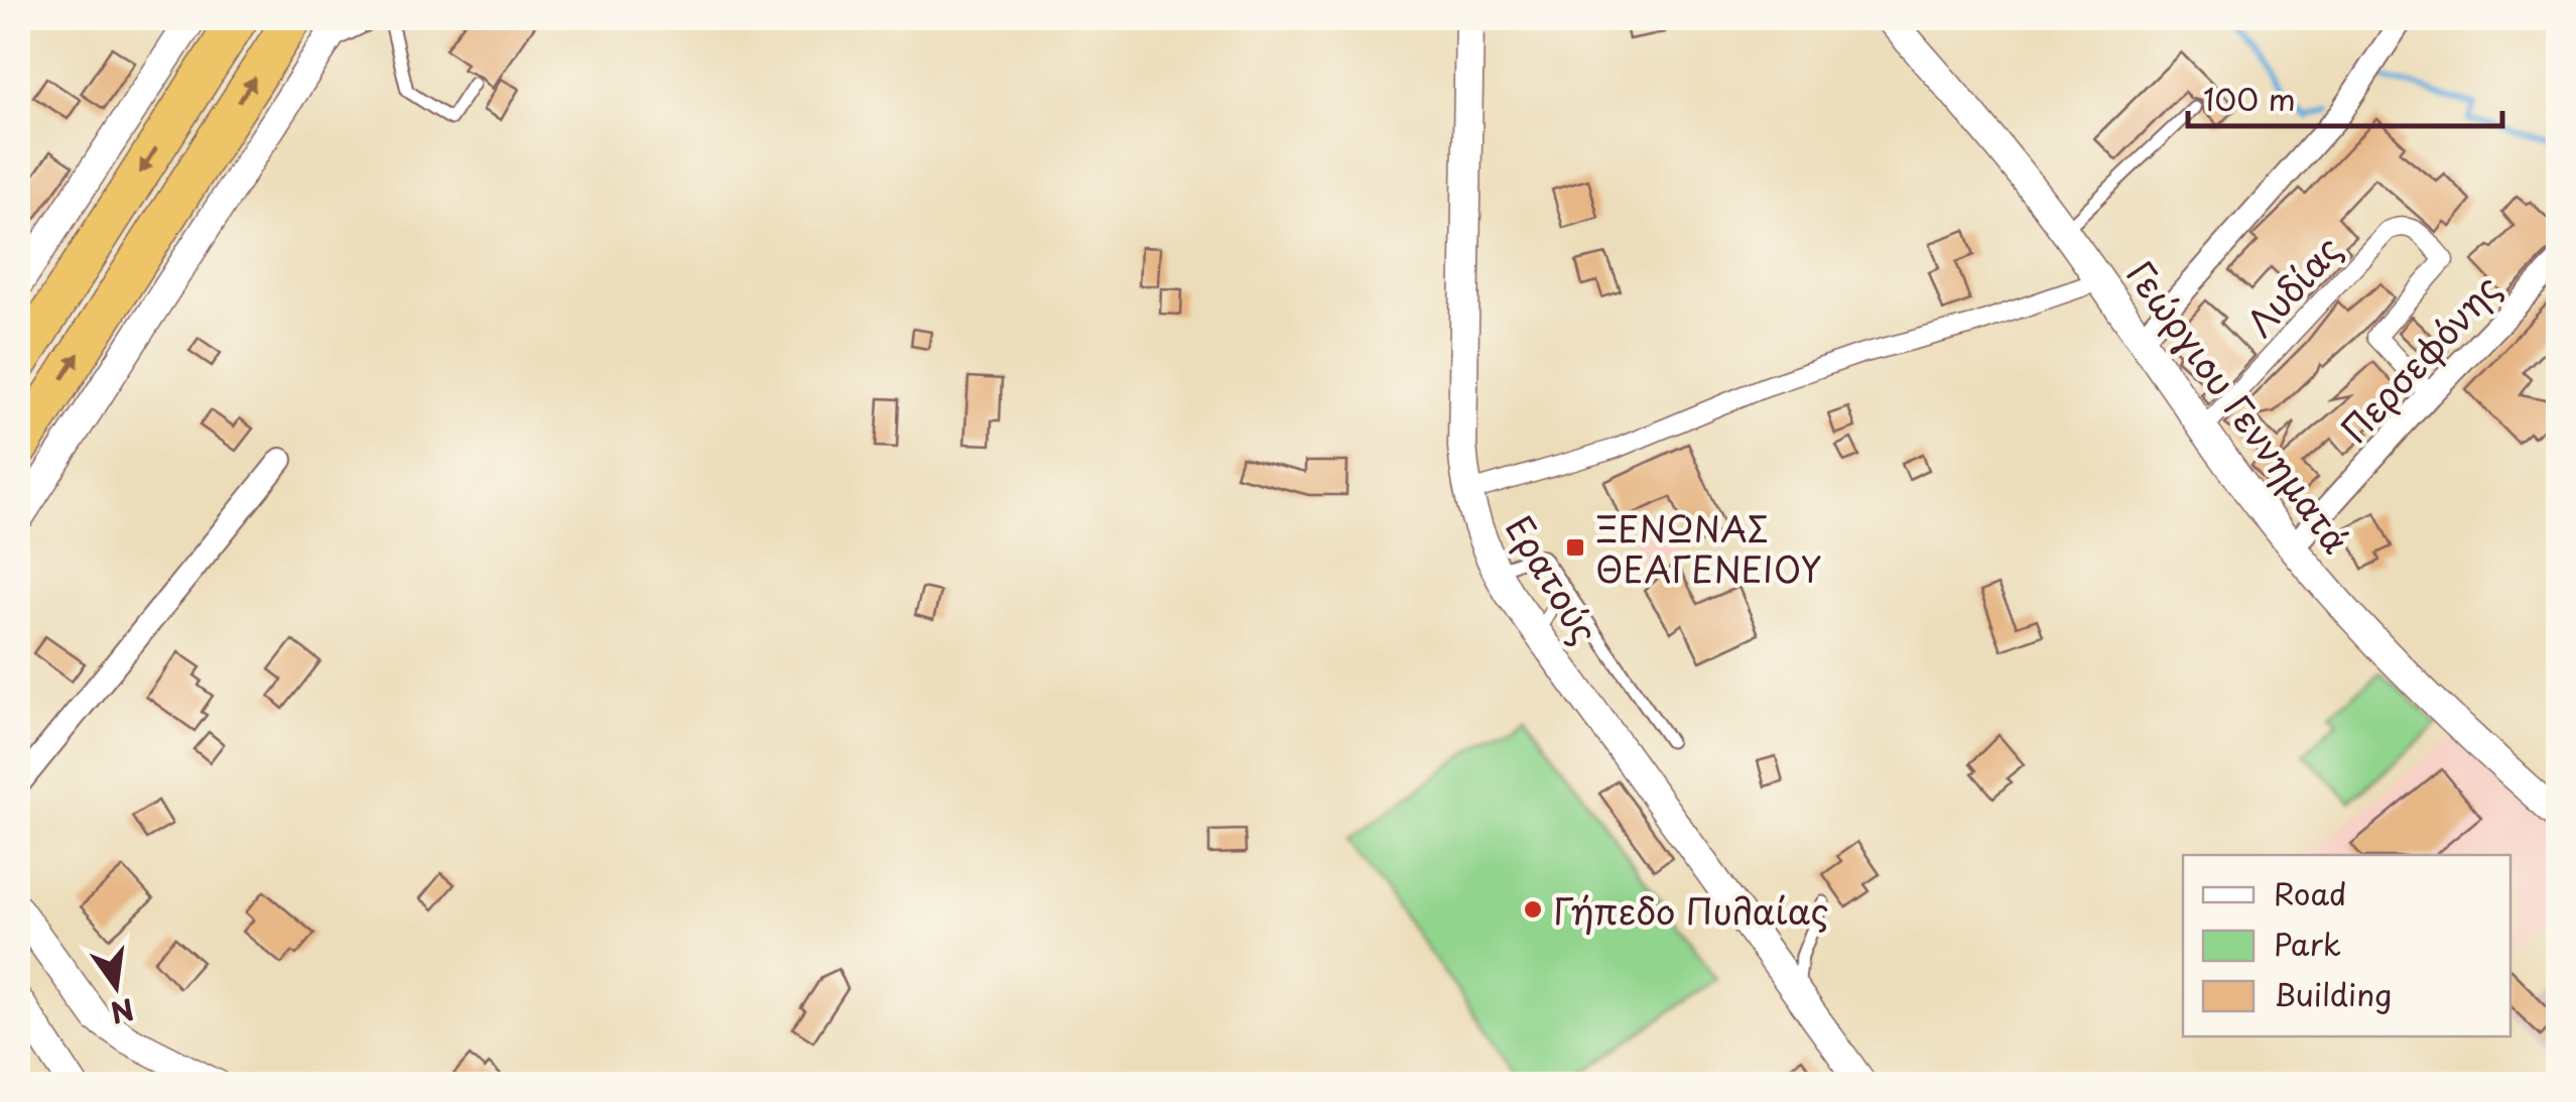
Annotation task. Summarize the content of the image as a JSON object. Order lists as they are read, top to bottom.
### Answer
{
  "streets": {
    "street": [
      "Λυδίας",
      "Περσεφόνης",
      "Γεώργιου Γεννηματά",
      "Ερατούς"
    ]
  },
  "crossings": [
    ["Λυδίας", "Περσεφόνης"],
    ["Λυδίας", "Γεώργιου Γεννηματά"],
    ["Περσεφόνης", "Γεώργιου Γεννηματά"]
  ],
  "places": {
    "transit": ["ΞΕΝΩΝΑΣ ΘΕΑΓΕΝΕΙΟΥ"],
    "other": ["Γήπεδο Πυλαίας"]
  },
  "legend": ["Road", "Park", "Building"],
  "scale_bar": "100 m",
  "north": "bottom"
}
